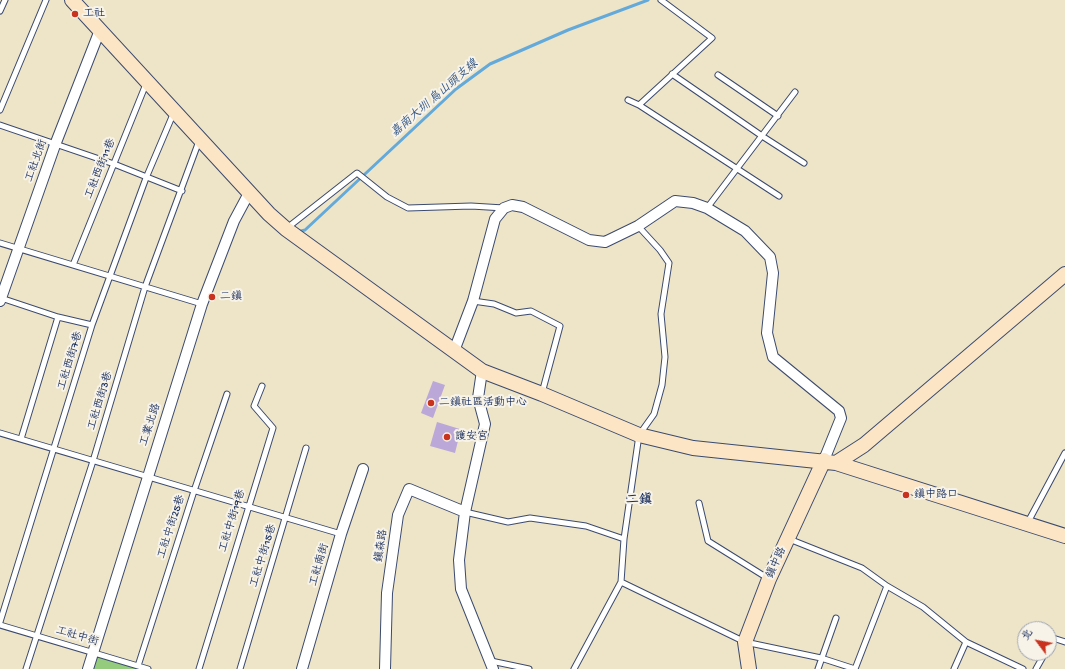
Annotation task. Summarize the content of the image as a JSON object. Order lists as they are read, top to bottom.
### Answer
{
  "streets": {
    "street": [
      "工社北街",
      "工業北路",
      "鎮森路",
      "鎮中路",
      "工社南街"
    ],
    "lane": [
      "工社西街11巷",
      "工社西街7巷",
      "工社西街3巷",
      "工社中街19巷",
      "工社中街25巷",
      "工社中街15巷",
      "工社中街"
    ]
  },
  "crossings": [
    ["工社西街3巷", "工社中街"],
    ["工業北路", "工社中街"],
    ["工社中街25巷", "工社中街"]
  ],
  "districts": ["二鎮"],
  "water": ["嘉南大圳 烏山頭支線"],
  "places": [
    "工社",
    "二鎮",
    "二鎮社區活動中心",
    "護安宮",
    "鎮中路口"
  ],
  "north": "top left"
}
